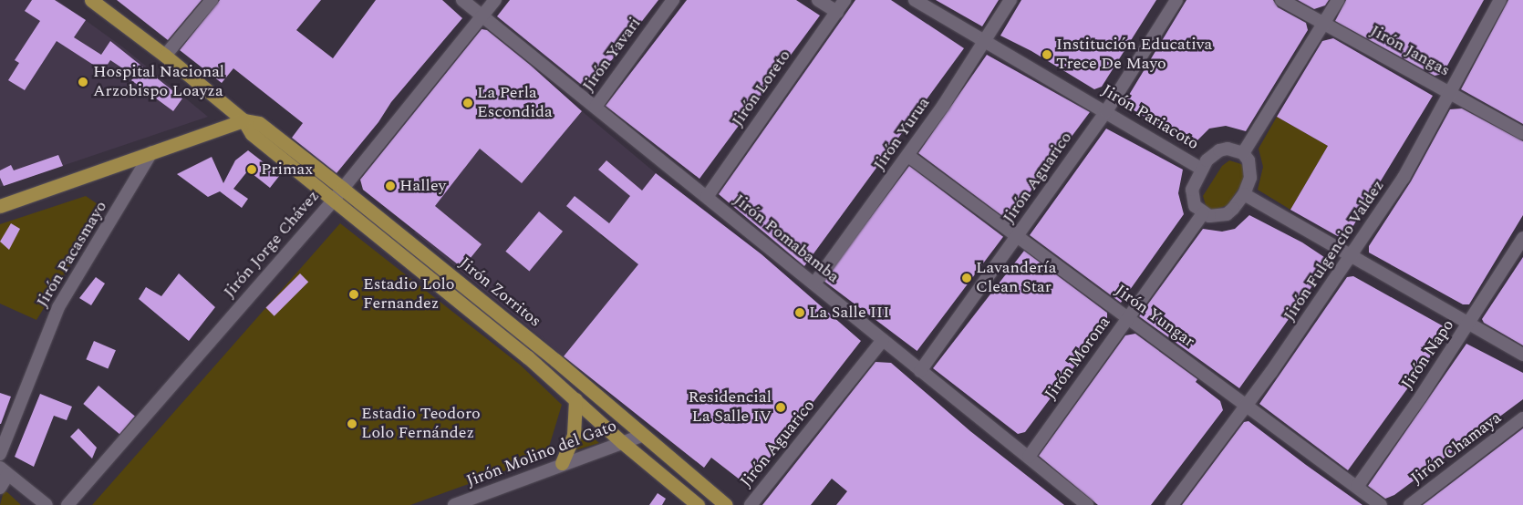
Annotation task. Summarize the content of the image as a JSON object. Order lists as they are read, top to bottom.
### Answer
{
  "streets": {
    "main road": ["Jirón Zorritos"],
    "street": [
      "Jirón Jangas",
      "Jirón Yavari",
      "Jirón Loreto",
      "Jirón Pariacoto",
      "Jirón Yurua",
      "Jirón Aguarico",
      "Jirón Pomabamba",
      "Jirón Jorge Chávez",
      "Jirón Fulgencio Valdez",
      "Jirón Pacasmayo",
      "Jirón Yungar",
      "Jirón Napo",
      "Jirón Morona",
      "Jirón Chamaya",
      "Jirón Molino del Gato"
    ]
  },
  "crossings": [
    ["Jirón Jangas", "Jirón Fulgencio Valdez"],
    ["Jirón Yavari", "Jirón Pomabamba"],
    ["Jirón Loreto", "Jirón Pomabamba"],
    ["Jirón Pariacoto", "Jirón Yurua"],
    ["Jirón Pariacoto", "Jirón Aguarico"],
    ["Jirón Pariacoto", "Jirón Morona"],
    ["Jirón Yurua", "Jirón Pomabamba"],
    ["Jirón Yurua", "Jirón Yungar"],
    ["Jirón Aguarico", "Jirón Pomabamba"],
    ["Jirón Aguarico", "Jirón Yungar"],
    ["Jirón Pomabamba", "Jirón Jorge Chávez"],
    ["Jirón Pomabamba", "Jirón Morona"],
    ["Jirón Jorge Chávez", "Jirón Zorritos"],
    ["Jirón Fulgencio Valdez", "Jirón Yungar"],
    ["Jirón Zorritos", "Jirón Molino del Gato"],
    ["Jirón Yungar", "Jirón Napo"],
    ["Jirón Yungar", "Jirón Morona"]
  ],
  "places": [
    "Institución Educativa Trece De Mayo",
    "Hospital Nacional Arzobispo Loayza",
    "La Perla Escondida",
    "Primax",
    "Halley",
    "Lavandería Clean Star",
    "Estadio Lolo Fernandez",
    "La Salle III",
    "Residencial La Salle IV",
    "Estadio Teodoro Lolo Fernández"
  ]
}
